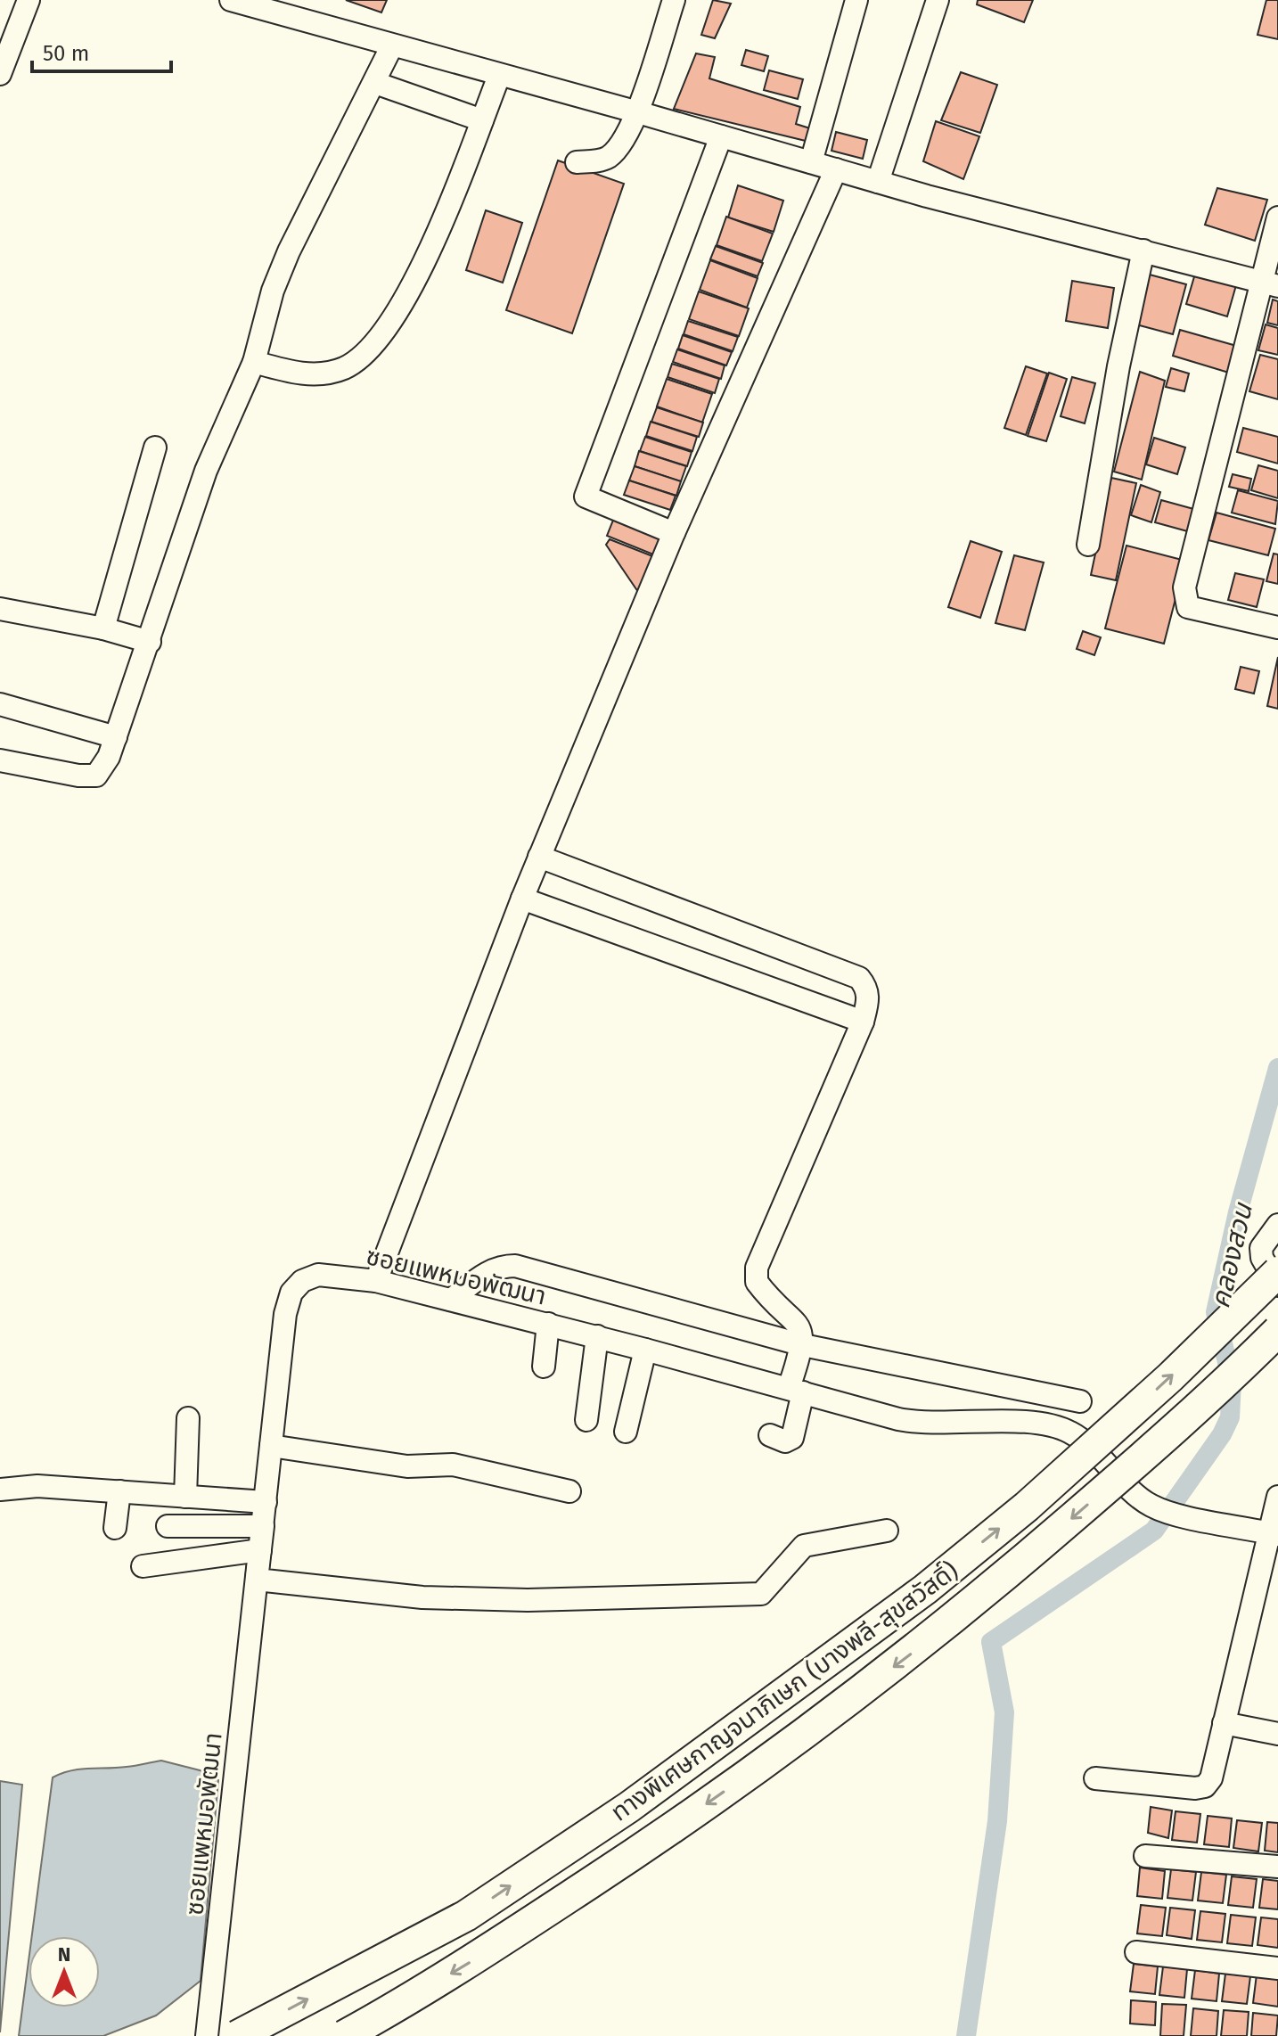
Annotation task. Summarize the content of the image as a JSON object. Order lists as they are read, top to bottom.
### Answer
{
  "streets": {
    "highway": ["ทางพิเศษกาญจนาภิเษก (บางพลี-สุขสวัสดิ์)"],
    "street": ["ซอยแพหมอพัฒนา"]
  },
  "water": ["คลองสวน"],
  "scale_bar": "50 m",
  "north": "top"
}
